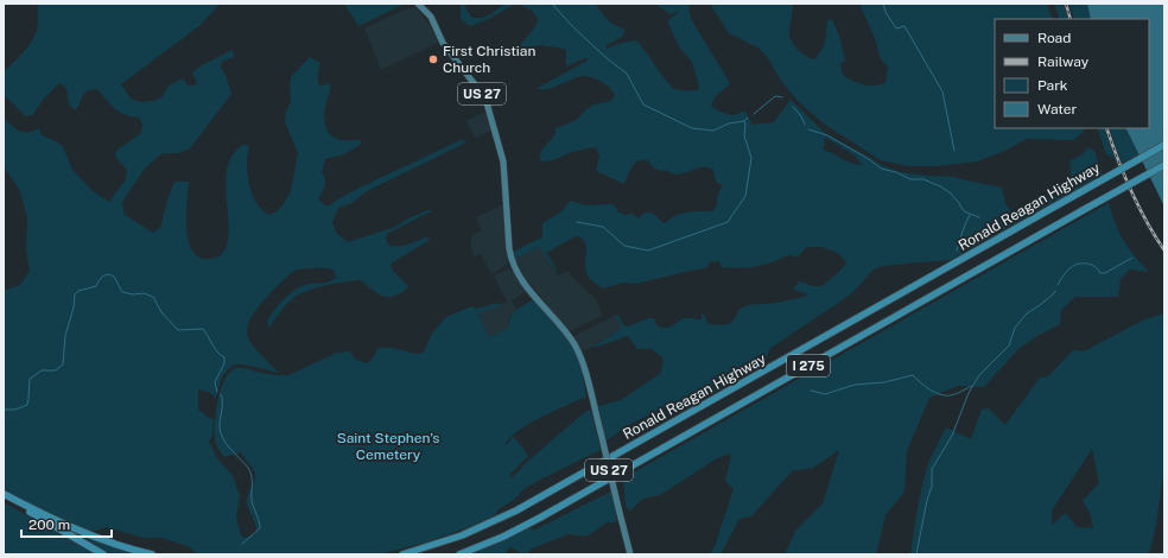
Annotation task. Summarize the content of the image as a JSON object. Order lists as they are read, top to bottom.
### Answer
{
  "streets": {
    "highway": ["Ronald Reagan Highway", "I 275"],
    "main road": ["US 27"]
  },
  "parks": ["Saint Stephen’s Cemetery"],
  "places": ["First Christian Church"],
  "legend": [
    "Road",
    "Railway",
    "Park",
    "Water"
  ],
  "scale_bar": "200 m"
}
